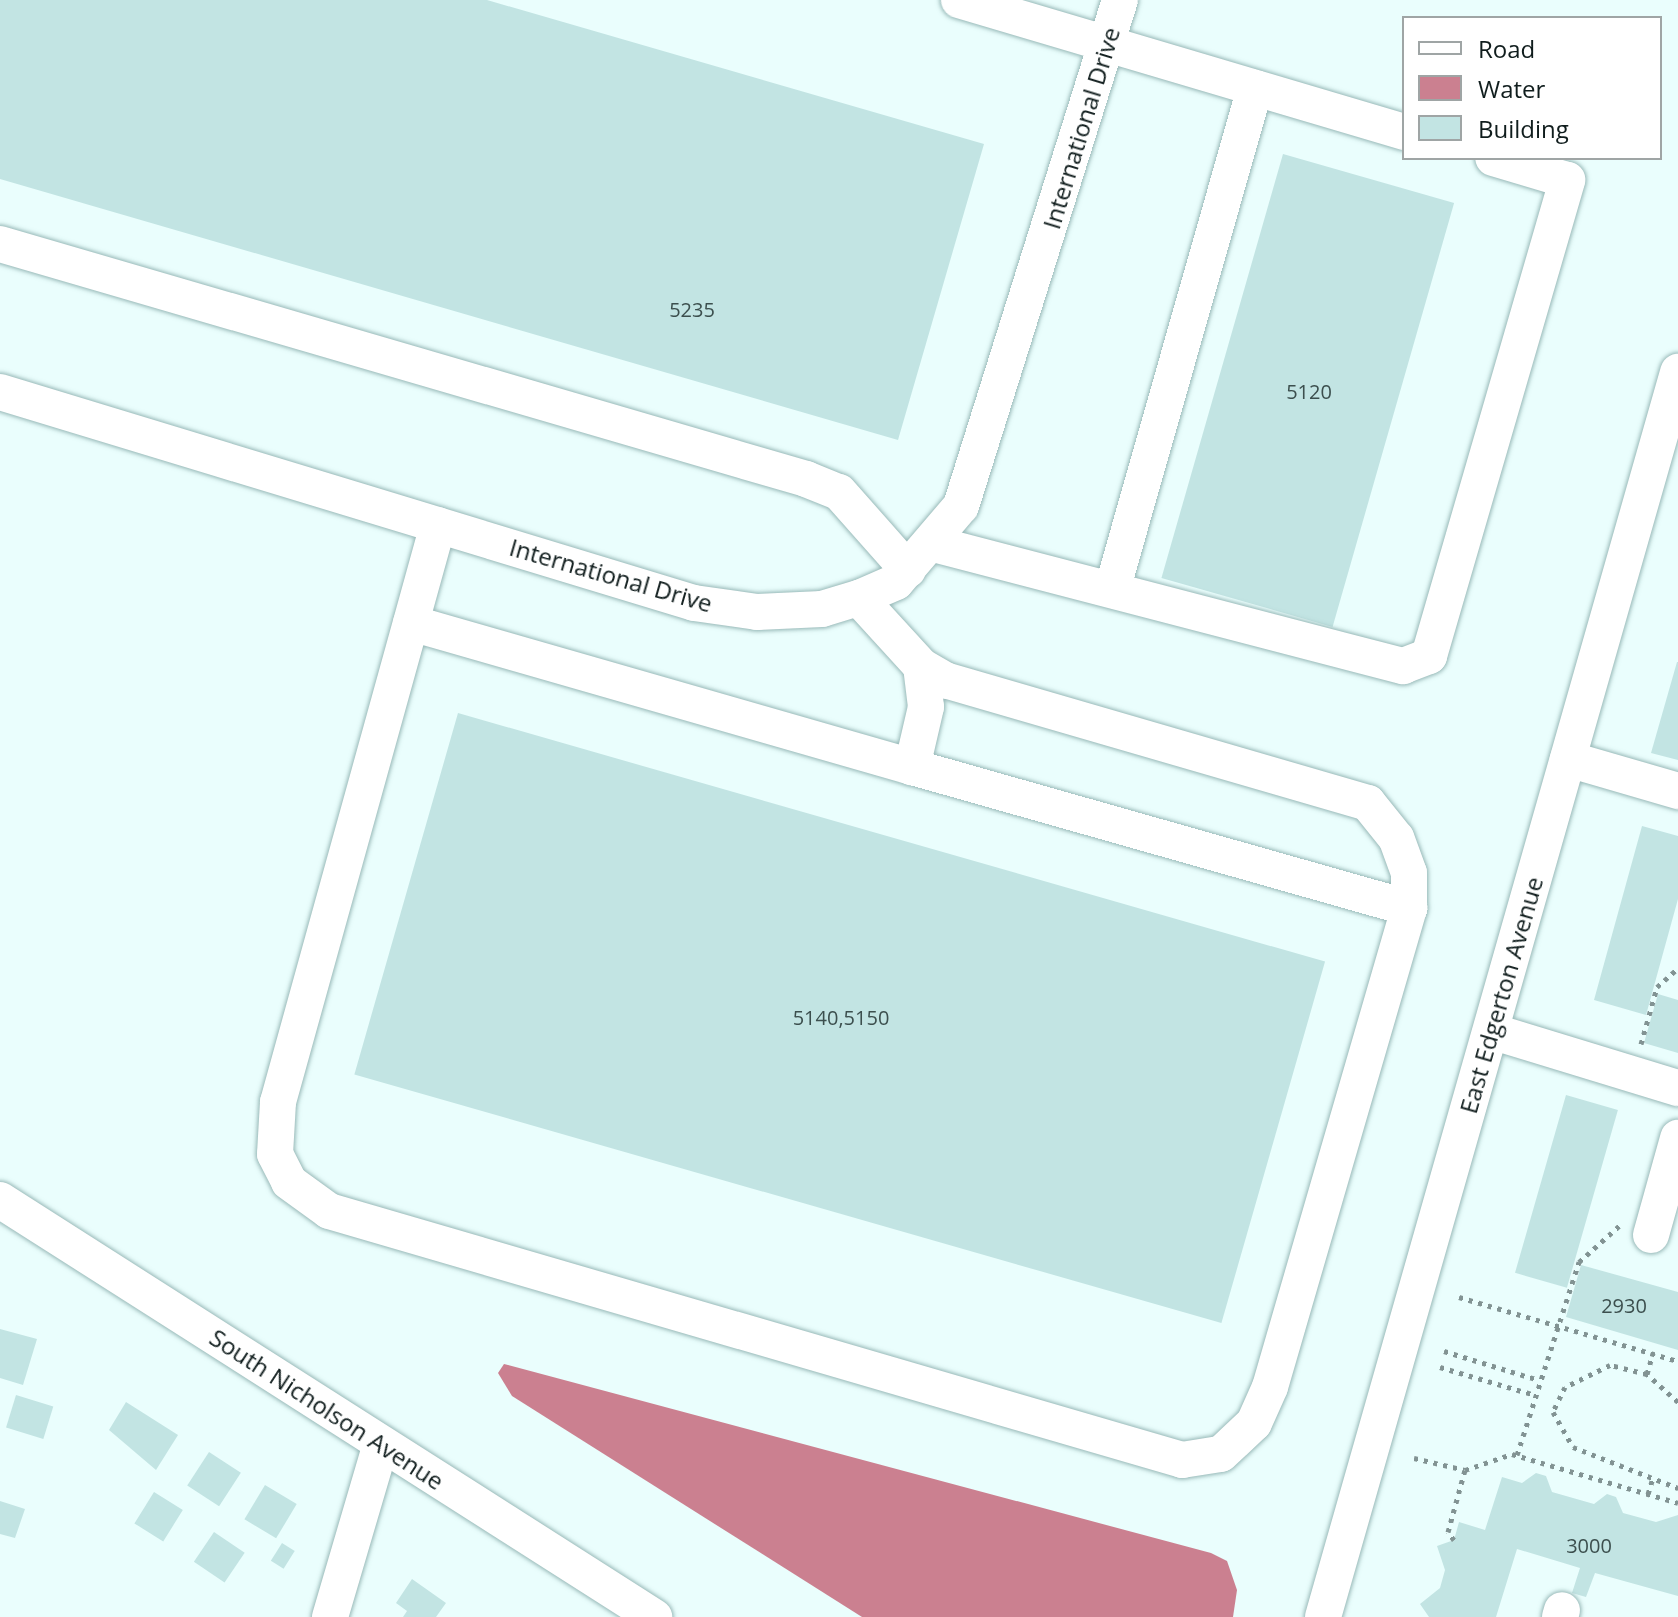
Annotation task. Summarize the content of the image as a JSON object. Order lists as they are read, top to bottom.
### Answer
{
  "streets": {
    "street": ["International Drive", "East Edgerton Avenue", "South Nicholson Avenue"]
  },
  "house_numbers": [
    "5235",
    "5120",
    "5140,5150",
    "2930",
    "3000"
  ],
  "legend": ["Road", "Water", "Building"]
}
